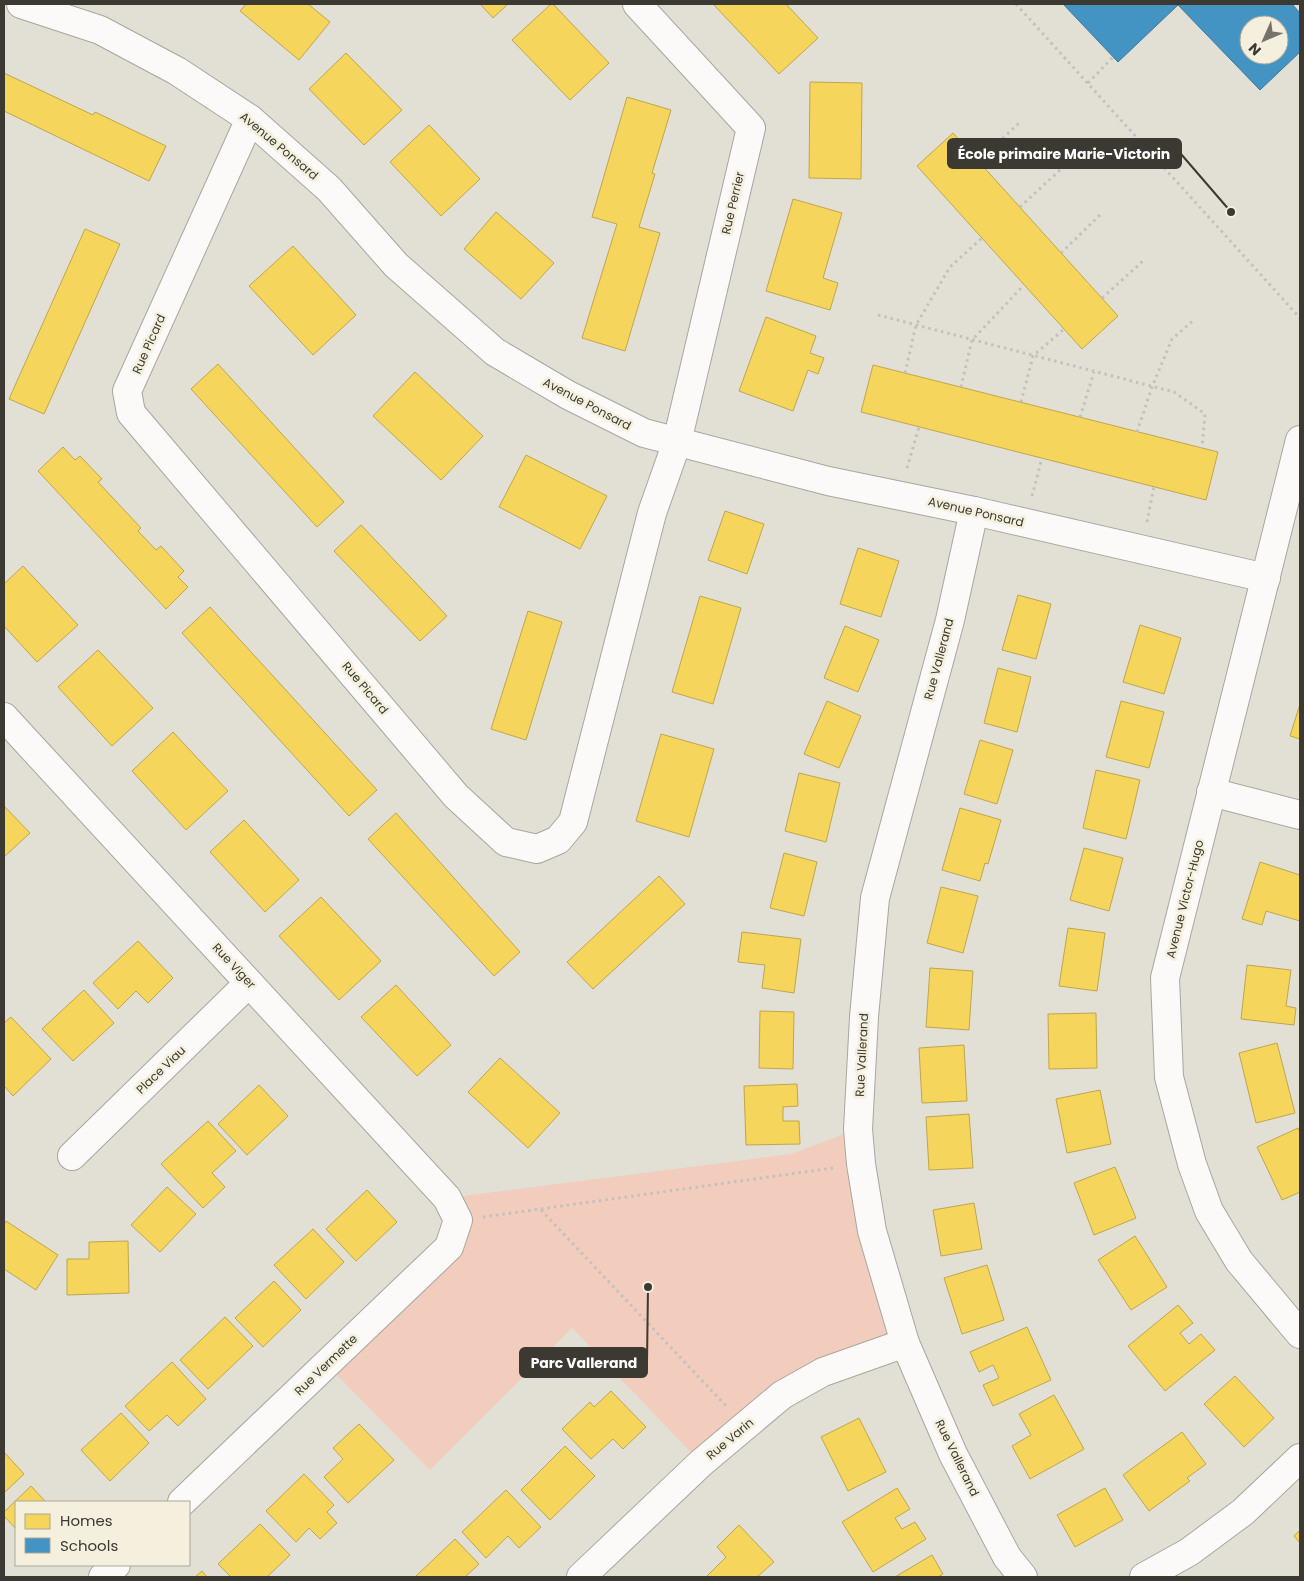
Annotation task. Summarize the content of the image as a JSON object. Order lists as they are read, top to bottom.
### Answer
{
  "streets": {
    "street": [
      "Avenue Ponsard",
      "Rue Perrier",
      "Rue Picard",
      "Rue Vallerand",
      "Avenue Victor-Hugo",
      "Rue Viger",
      "Place Viau",
      "Rue Vermette",
      "Rue Varin"
    ]
  },
  "crossings": [
    ["Avenue Ponsard", "Rue Perrier"],
    ["Avenue Ponsard", "Rue Picard"],
    ["Avenue Ponsard", "Rue Vallerand"],
    ["Avenue Ponsard", "Avenue Victor-Hugo"],
    ["Rue Perrier", "Rue Picard"],
    ["Rue Vallerand", "Rue Varin"],
    ["Rue Viger", "Place Viau"],
    ["Rue Viger", "Rue Vermette"]
  ],
  "places": ["École primaire Marie-Victorin", "Parc Vallerand"],
  "legend": ["Homes", "Schools"],
  "north": "bottom left"
}
